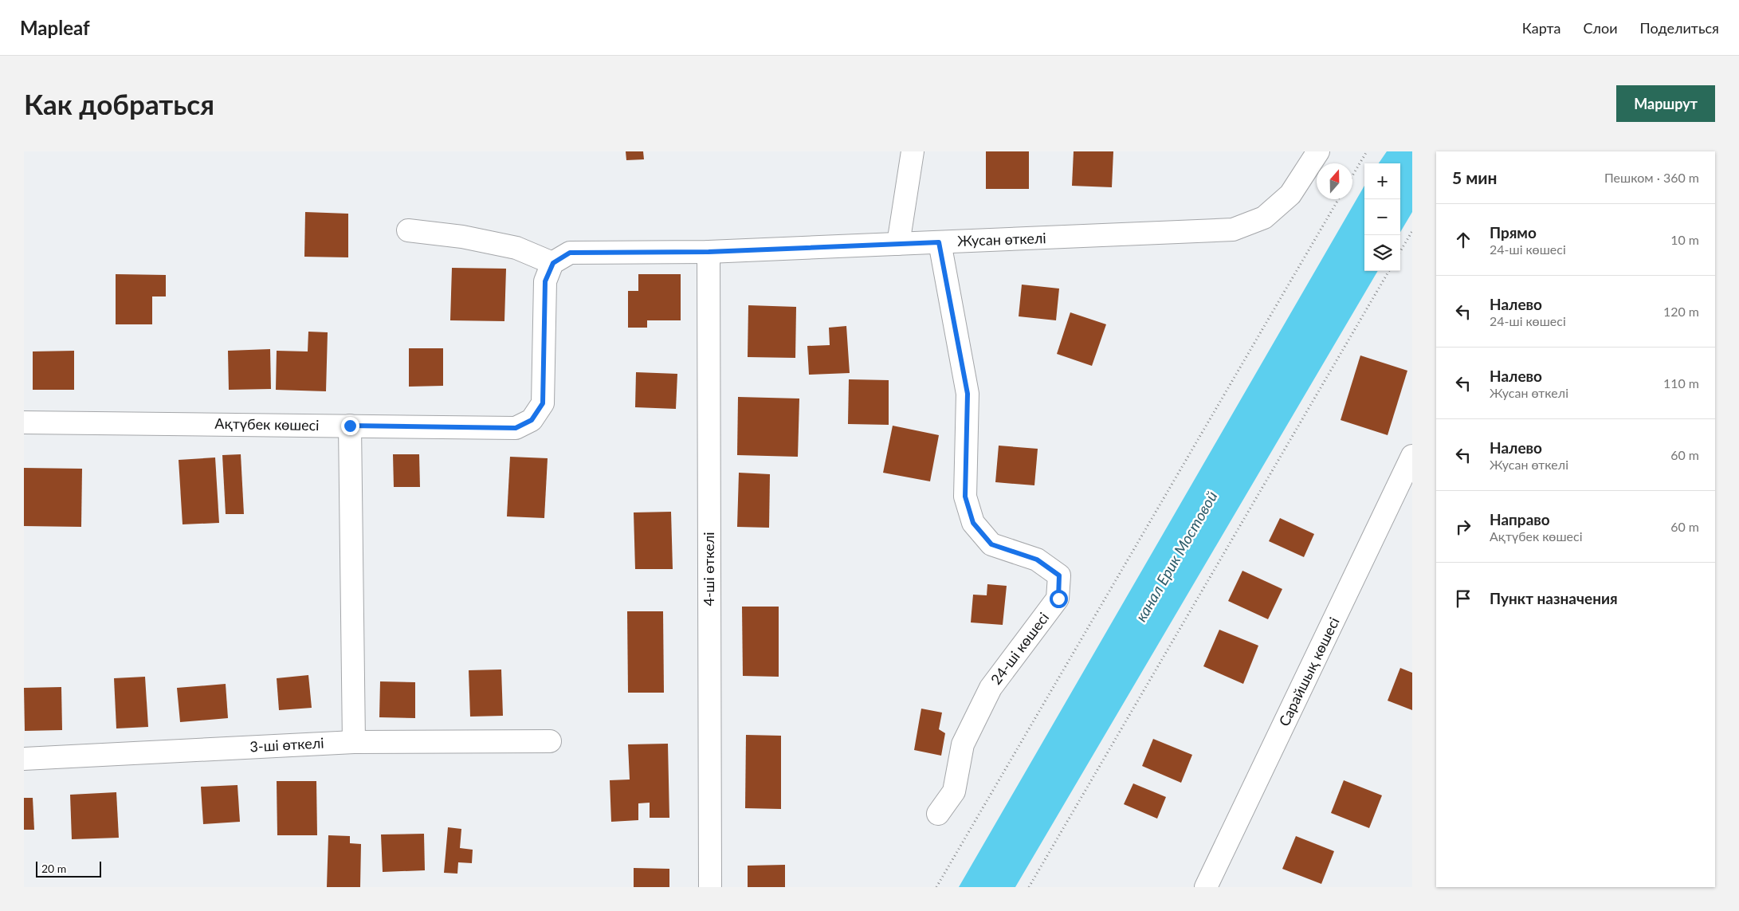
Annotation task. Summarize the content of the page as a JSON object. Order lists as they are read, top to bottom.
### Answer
{
  "streets": {
    "street": [
      "Жусан өткелі",
      "Ақтүбек көшесi",
      "4-шi өткелi",
      "24-ші көшесi",
      "Сарайшық көшесі",
      "3-шi өткелi"
    ]
  },
  "crossings": [
    ["Жусан өткелі", "Ақтүбек көшесi"],
    ["Жусан өткелі", "4-шi өткелi"],
    ["Жусан өткелі", "24-ші көшесi"]
  ],
  "water": ["канал Ерик Мостовой"],
  "scale_bar": "20 m",
  "north": "top",
  "page": {
    "header": "Mapleaf",
    "nav": ["Карта", "Слои", "Поделиться"],
    "buttons": "Маршрут",
    "title": "Как добраться",
    "heading": ["5 мин", "Пешком · 360 m"],
    "map_buttons": ["+", "−"],
    "list": [
      ["Прямо", "24-ші көшесi", "10 m"],
      ["Налево", "24-ші көшесi", "120 m"],
      ["Налево", "Жусан өткелі", "110 m"],
      ["Налево", "Жусан өткелі", "60 m"],
      ["Направо", "Ақтүбек көшесi", "60 m"],
      "Пункт назначения"
    ],
    "scale": "20 m"
  }
}
